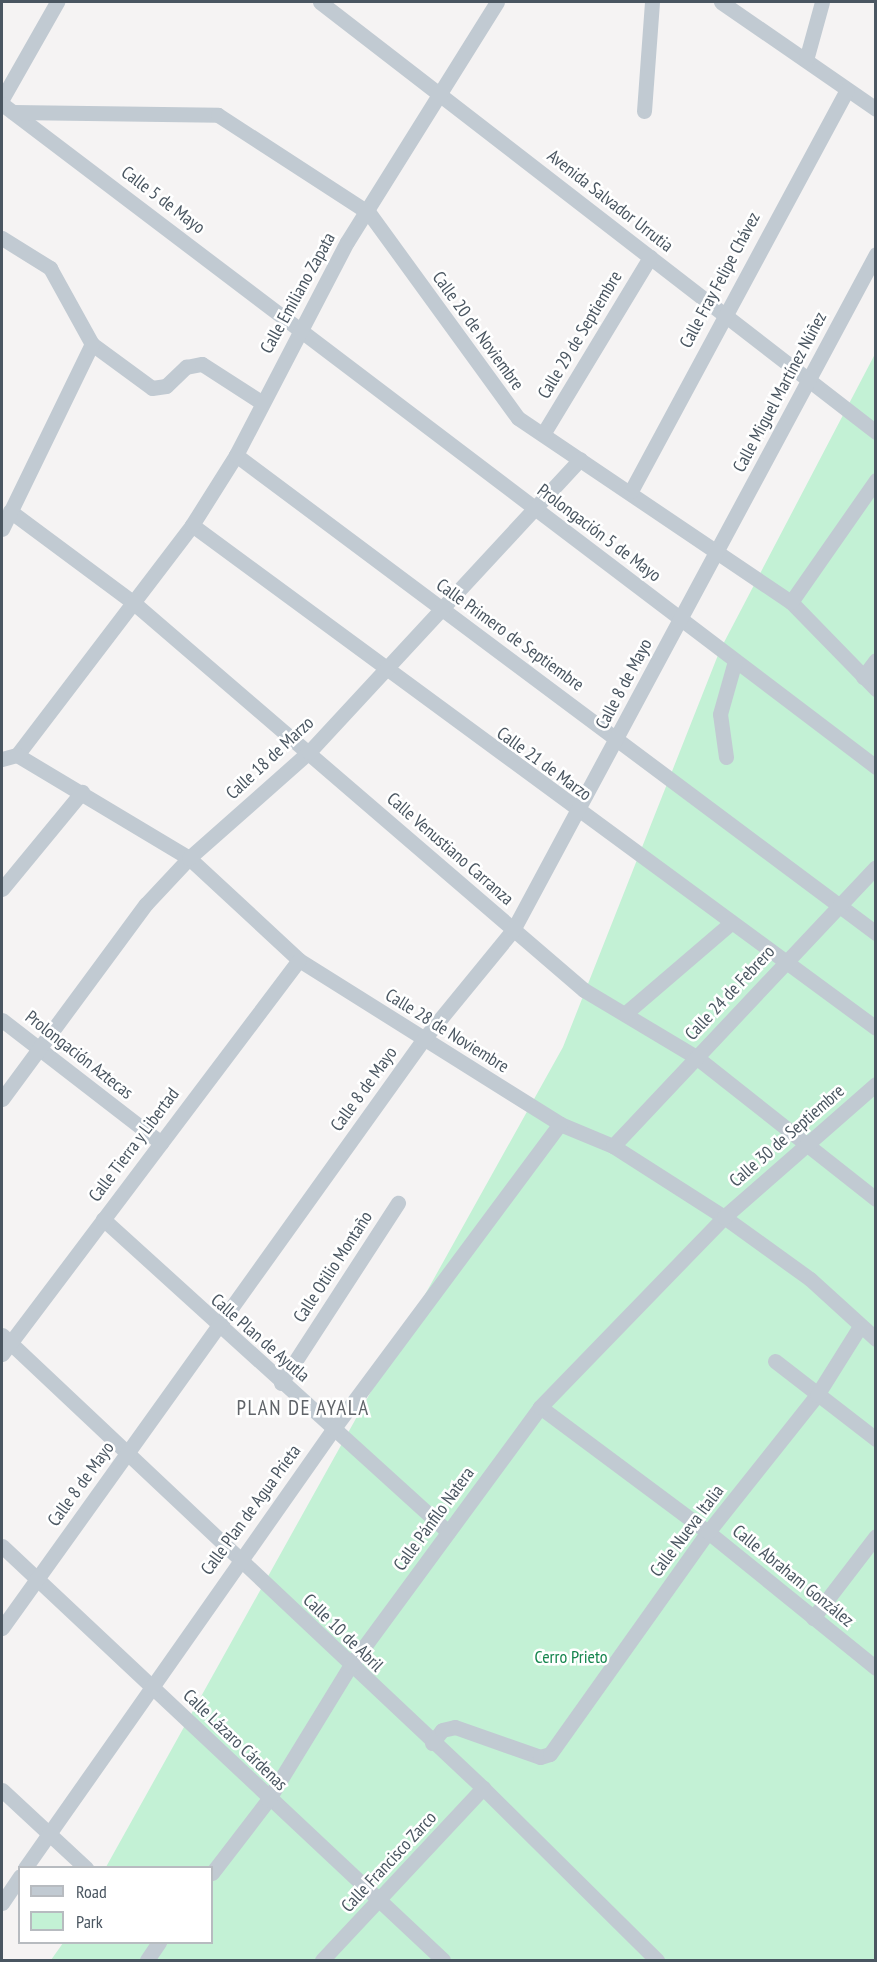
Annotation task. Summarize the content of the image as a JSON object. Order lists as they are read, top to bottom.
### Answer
{
  "streets": {
    "street": [
      "Calle 5 de Mayo",
      "Avenida Salvador Urrutia",
      "Calle Fray Felipe Chávez",
      "Calle Emiliano Zapata",
      "Calle 20 de Noviembre",
      "Calle 29 de Septiembre",
      "Calle Miguel Martínez Núñez",
      "Prolongación 5 de Mayo",
      "Calle Primero de Septiembre",
      "Calle 8 de Mayo",
      "Calle 18 de Marzo",
      "Calle 21 de Marzo",
      "Calle Venustiano Carranza",
      "Calle 24 de Febrero",
      "Calle 28 de Noviembre",
      "Prolongación Aztecas",
      "Calle 30 de Septiembre",
      "Calle Tierra y Libertad",
      "Calle Otilio Montaño",
      "Calle Plan de Ayutla",
      "Calle Plan de Agua Prieta",
      "Calle Pánfilo Natera",
      "Calle Nueva Italia",
      "Calle Abraham González",
      "Calle 10 de Abril",
      "Calle Lázaro Cárdenas",
      "Calle Francisco Zarco"
    ]
  },
  "crossings": [
    ["Calle 5 de Mayo", "Calle Emiliano Zapata"],
    ["Calle 5 de Mayo", "Calle 20 de Noviembre"],
    ["Calle 5 de Mayo", "Prolongación 5 de Mayo"],
    ["Avenida Salvador Urrutia", "Calle Fray Felipe Chávez"],
    ["Avenida Salvador Urrutia", "Calle Emiliano Zapata"],
    ["Avenida Salvador Urrutia", "Calle 29 de Septiembre"],
    ["Avenida Salvador Urrutia", "Calle Miguel Martínez Núñez"],
    ["Calle Fray Felipe Chávez", "Calle 20 de Noviembre"],
    ["Calle Emiliano Zapata", "Calle 20 de Noviembre"],
    ["Calle Emiliano Zapata", "Prolongación 5 de Mayo"],
    ["Calle Emiliano Zapata", "Calle Primero de Septiembre"],
    ["Calle Emiliano Zapata", "Calle 21 de Marzo"],
    ["Calle Emiliano Zapata", "Calle Venustiano Carranza"],
    ["Calle Emiliano Zapata", "Calle 28 de Noviembre"],
    ["Calle 20 de Noviembre", "Calle 29 de Septiembre"],
    ["Calle 20 de Noviembre", "Calle Miguel Martínez Núñez"],
    ["Calle 20 de Noviembre", "Calle 8 de Mayo"],
    ["Calle 20 de Noviembre", "Calle 18 de Marzo"],
    ["Calle Miguel Martínez Núñez", "Calle 8 de Mayo"],
    ["Prolongación 5 de Mayo", "Calle 8 de Mayo"],
    ["Prolongación 5 de Mayo", "Calle 18 de Marzo"],
    ["Calle Primero de Septiembre", "Calle 8 de Mayo"],
    ["Calle Primero de Septiembre", "Calle 18 de Marzo"],
    ["Calle Primero de Septiembre", "Calle 24 de Febrero"],
    ["Calle 8 de Mayo", "Calle 21 de Marzo"],
    ["Calle 8 de Mayo", "Calle Venustiano Carranza"],
    ["Calle 8 de Mayo", "Calle 28 de Noviembre"],
    ["Calle 8 de Mayo", "Calle Plan de Ayutla"],
    ["Calle 8 de Mayo", "Calle 10 de Abril"],
    ["Calle 8 de Mayo", "Calle Lázaro Cárdenas"],
    ["Calle 18 de Marzo", "Calle 21 de Marzo"],
    ["Calle 18 de Marzo", "Calle Venustiano Carranza"],
    ["Calle 18 de Marzo", "Calle 28 de Noviembre"],
    ["Calle 18 de Marzo", "Prolongación Aztecas"],
    ["Calle 21 de Marzo", "Calle 24 de Febrero"],
    ["Calle Venustiano Carranza", "Calle 24 de Febrero"],
    ["Calle Venustiano Carranza", "Calle 30 de Septiembre"],
    ["Calle 24 de Febrero", "Calle 28 de Noviembre"],
    ["Calle 28 de Noviembre", "Calle 30 de Septiembre"],
    ["Calle 28 de Noviembre", "Calle Tierra y Libertad"],
    ["Calle 28 de Noviembre", "Calle Plan de Agua Prieta"],
    ["Calle 28 de Noviembre", "Calle Pánfilo Natera"],
    ["Calle 28 de Noviembre", "Calle Nueva Italia"],
    ["Prolongación Aztecas", "Calle Tierra y Libertad"],
    ["Calle 30 de Septiembre", "Calle Pánfilo Natera"],
    ["Calle Tierra y Libertad", "Calle Plan de Ayutla"],
    ["Calle Tierra y Libertad", "Calle 10 de Abril"],
    ["Calle Otilio Montaño", "Calle Plan de Ayutla"],
    ["Calle Plan de Ayutla", "Calle Plan de Agua Prieta"],
    ["Calle Plan de Ayutla", "Calle Pánfilo Natera"],
    ["Calle Plan de Agua Prieta", "Calle 10 de Abril"],
    ["Calle Plan de Agua Prieta", "Calle Lázaro Cárdenas"],
    ["Calle Pánfilo Natera", "Calle Abraham González"],
    ["Calle Pánfilo Natera", "Calle 10 de Abril"],
    ["Calle Pánfilo Natera", "Calle Lázaro Cárdenas"],
    ["Calle Nueva Italia", "Calle Abraham González"],
    ["Calle Nueva Italia", "Calle 10 de Abril"],
    ["Calle 10 de Abril", "Calle Francisco Zarco"],
    ["Calle Lázaro Cárdenas", "Calle Francisco Zarco"]
  ],
  "districts": ["PLAN DE AYALA"],
  "parks": ["Cerro Prieto"],
  "legend": ["Road", "Park"]
}
